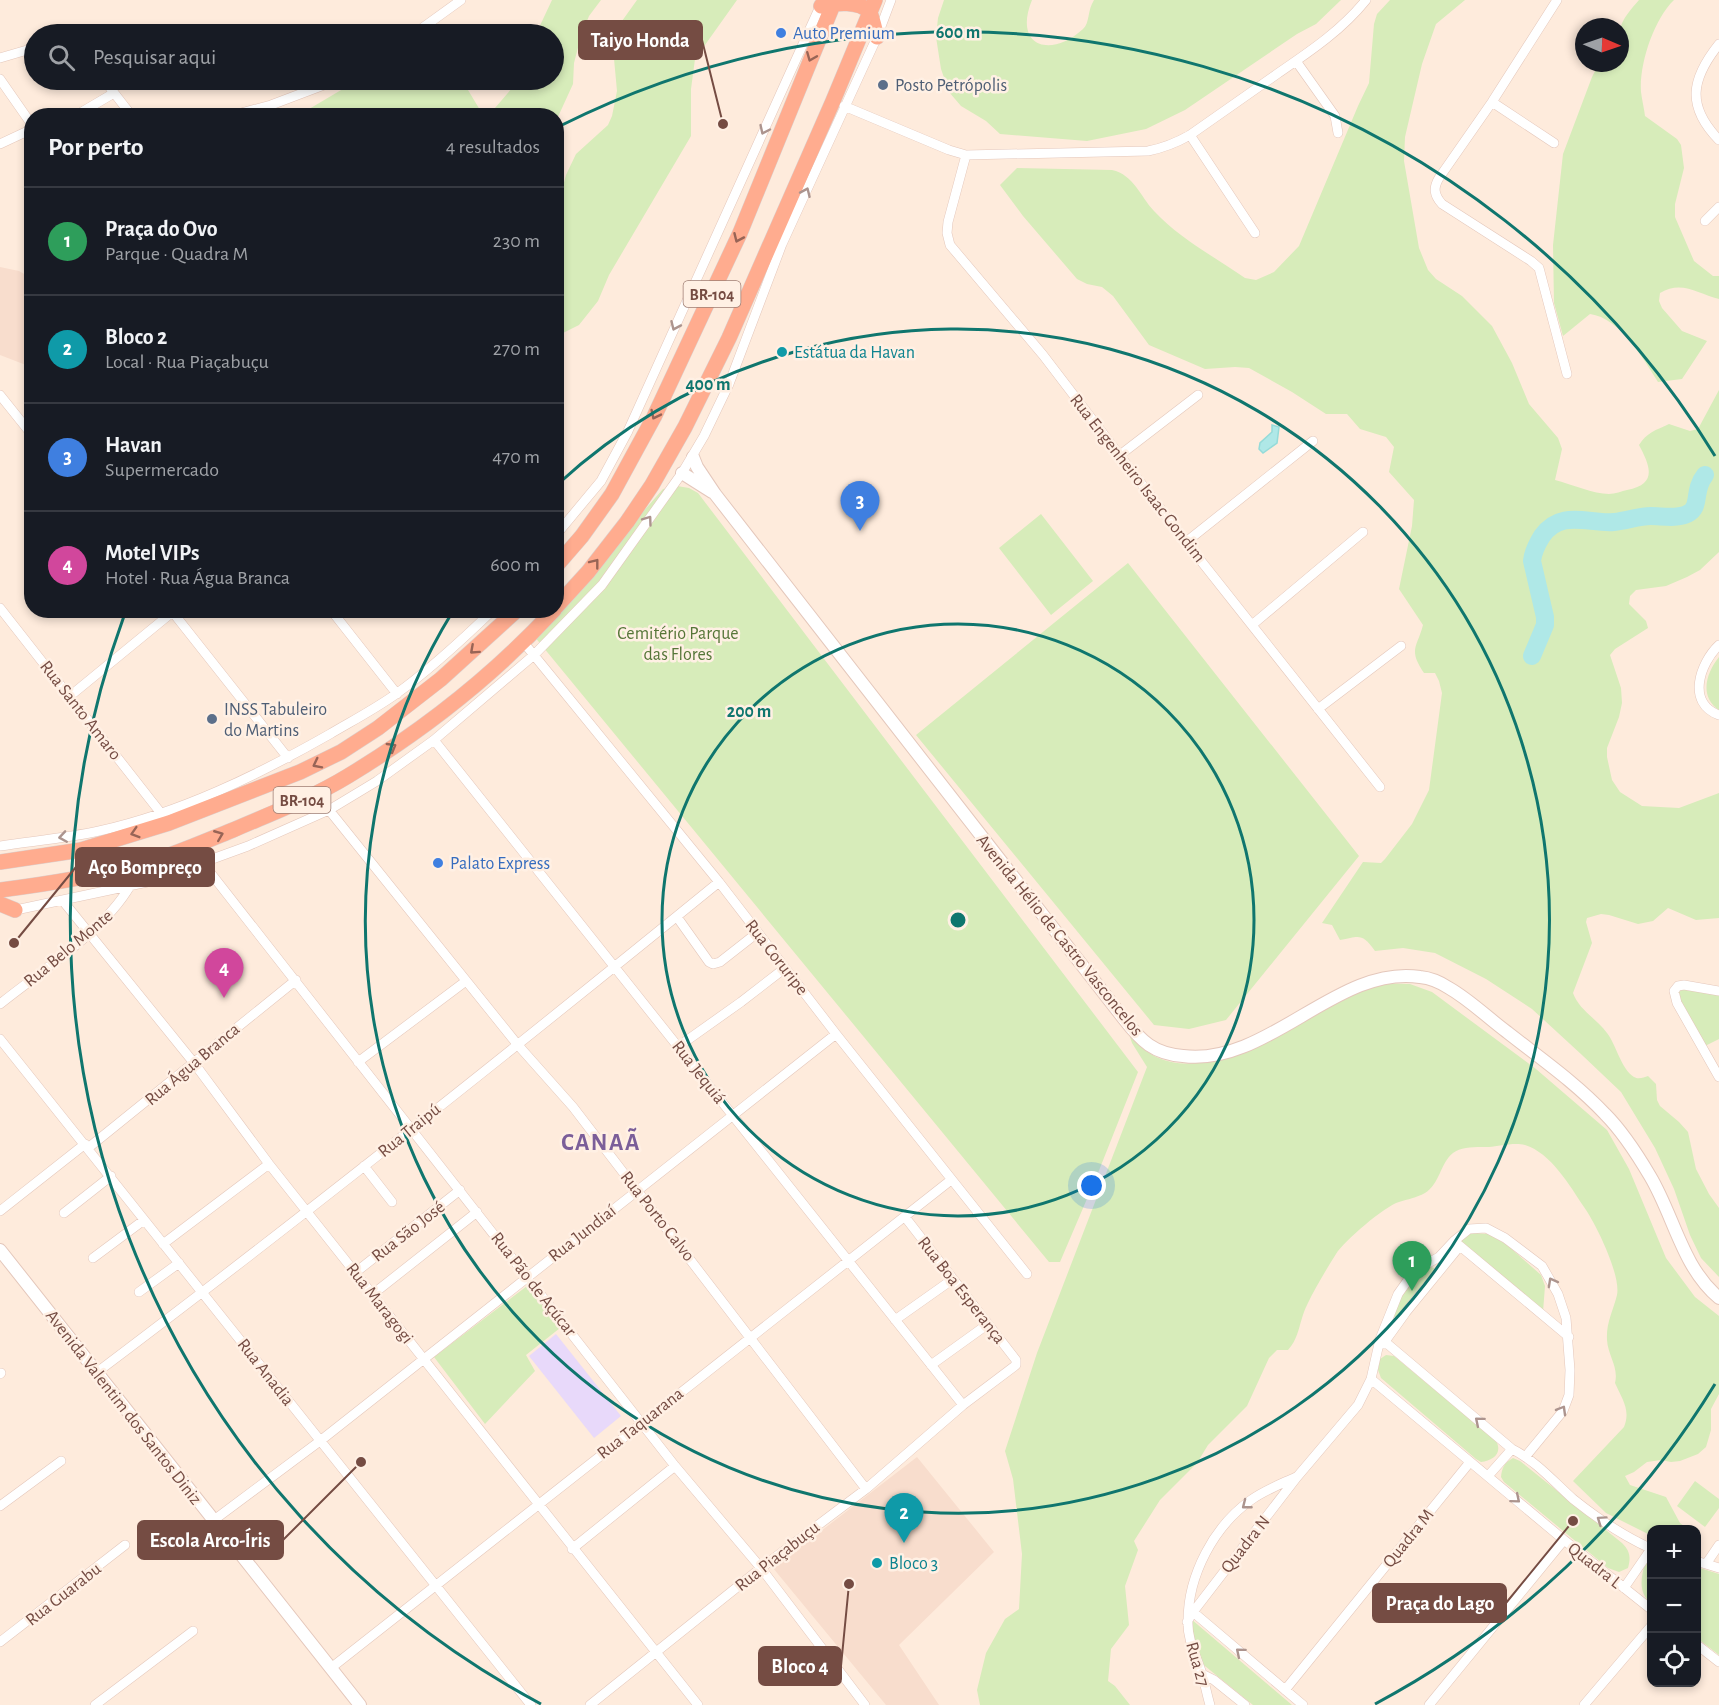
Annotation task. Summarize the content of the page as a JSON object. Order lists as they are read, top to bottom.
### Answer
{
  "streets": {
    "highway": ["BR-104"],
    "street": [
      "Rua Engenheiro Isaac Gondim",
      "Rua Santo Amaro",
      "Avenida Hélio de Castro Vasconcelos",
      "Rua Belo Monte",
      "Rua Coruripe",
      "Rua Água Branca",
      "Rua Jequiá",
      "Rua Traipú",
      "Rua Porto Calvo",
      "Rua São José",
      "Rua Jundiaí",
      "Rua Pão de Açúcar",
      "Rua Boa Esperança",
      "Rua Maragogi",
      "Rua Anadia",
      "Avenida Valentim dos Santos Diniz",
      "Rua Taquarana",
      "Quadra M",
      "Quadra N",
      "Rua Piaçabuçu",
      "Quadra L",
      "Rua Guarabu",
      "Rua 27"
    ]
  },
  "crossings": [
    ["BR-104", "Rua Coruripe"],
    ["Rua Belo Monte", "Rua Maragogi"],
    ["Rua Coruripe", "Rua Traipú"],
    ["Rua Coruripe", "Rua Jundiaí"],
    ["Rua Coruripe", "Rua Taquarana"],
    ["Rua Água Branca", "Rua Pão de Açúcar"],
    ["Rua Água Branca", "Rua Maragogi"],
    ["Rua Água Branca", "Rua Anadia"],
    ["Rua Jequiá", "Rua Traipú"],
    ["Rua Jequiá", "Rua Jundiaí"],
    ["Rua Jequiá", "Rua Taquarana"],
    ["Rua Jequiá", "Rua Piaçabuçu"],
    ["Rua Traipú", "Rua Porto Calvo"],
    ["Rua Traipú", "Rua Pão de Açúcar"],
    ["Rua Traipú", "Rua Maragogi"],
    ["Rua Traipú", "Rua Anadia"],
    ["Rua Traipú", "Avenida Valentim dos Santos Diniz"],
    ["Rua Porto Calvo", "Rua Jundiaí"],
    ["Rua Porto Calvo", "Rua Taquarana"],
    ["Rua Porto Calvo", "Rua Piaçabuçu"],
    ["Rua São José", "Rua Pão de Açúcar"],
    ["Rua São José", "Rua Maragogi"],
    ["Rua Jundiaí", "Rua Pão de Açúcar"],
    ["Rua Jundiaí", "Rua Maragogi"],
    ["Rua Jundiaí", "Rua Anadia"],
    ["Rua Jundiaí", "Avenida Valentim dos Santos Diniz"],
    ["Rua Pão de Açúcar", "Rua Taquarana"],
    ["Rua Pão de Açúcar", "Rua Piaçabuçu"],
    ["Rua Boa Esperança", "Rua Taquarana"],
    ["Rua Boa Esperança", "Rua Piaçabuçu"],
    ["Rua Maragogi", "Rua Taquarana"],
    ["Rua Maragogi", "Rua Piaçabuçu"],
    ["Rua Anadia", "Rua Taquarana"],
    ["Avenida Valentim dos Santos Diniz", "Rua Taquarana"],
    ["Quadra N", "Rua 27"]
  ],
  "districts": ["CANAÃ"],
  "parks": ["Cemitério Parque das Flores"],
  "places": [
    "Auto Premium",
    "Posto Petrópolis",
    "Taiyo Honda",
    "Estátua da Havan",
    "INSS Tabuleiro do Martins",
    "Palato Express",
    "Aço Bompreço",
    "Escola Arco-Íris",
    "Praça do Lago",
    "Bloco 3",
    "Bloco 4"
  ],
  "north": "right",
  "page": {
    "search": "Pesquisar aqui",
    "heading": ["Por perto", "4 resultados"],
    "list": [
      {
        "mark": "1",
        "name": "Praça do Ovo",
        "note": "Parque · Quadra M",
        "value": "230 m"
      },
      {
        "mark": "2",
        "name": "Bloco 2",
        "note": "Local · Rua Piaçabuçu",
        "value": "270 m"
      },
      {
        "mark": "3",
        "name": "Havan",
        "note": "Supermercado",
        "value": "470 m"
      },
      {
        "mark": "4",
        "name": "Motel VIPs",
        "note": "Hotel · Rua Água Branca",
        "value": "600 m"
      }
    ],
    "pins": [
      "3",
      "4",
      "1",
      "2"
    ],
    "map_buttons": ["+", "−"]
  },
  "rings": ["600 m", "400 m", "200 m"]
}
